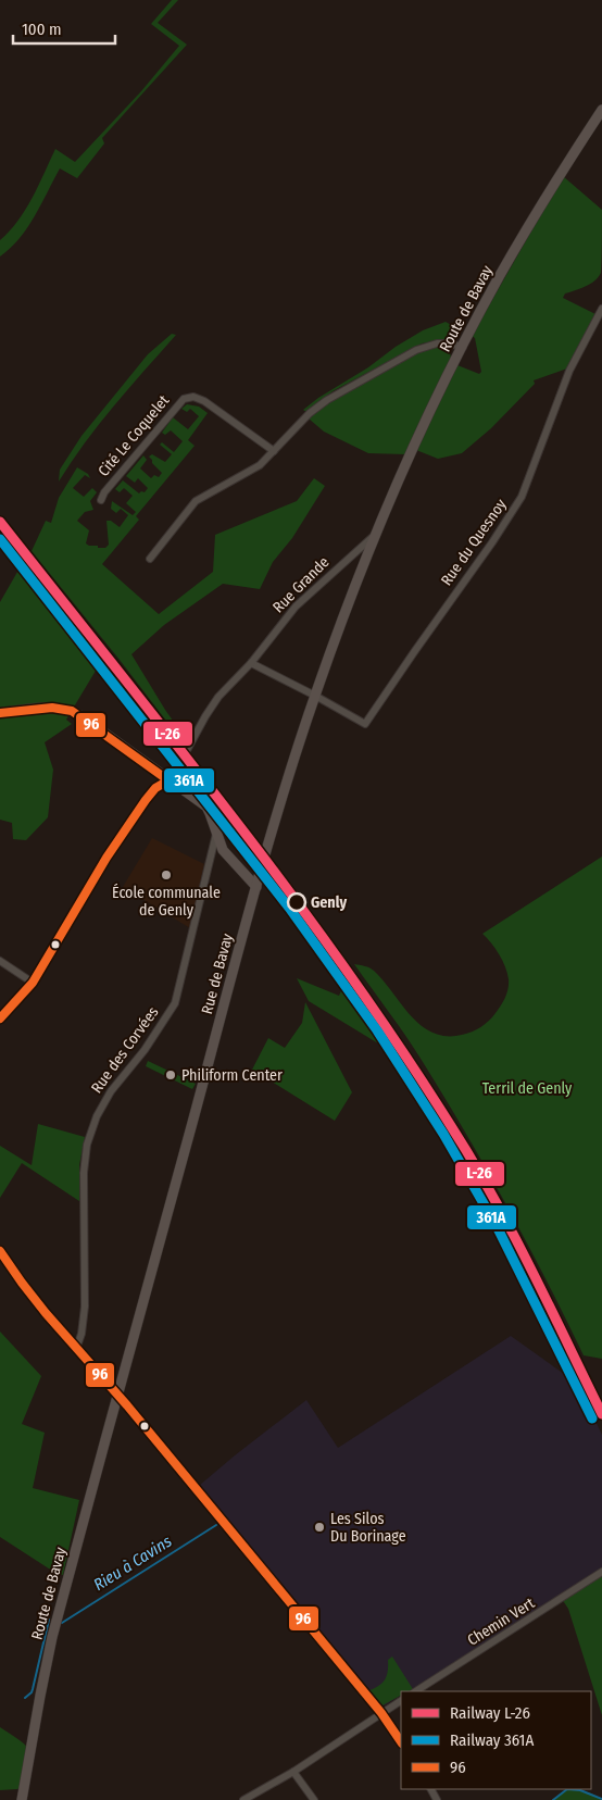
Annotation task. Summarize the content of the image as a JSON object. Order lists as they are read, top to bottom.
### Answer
{
  "streets": {
    "main road": ["Route de Bavay", "Rue de Bavay"],
    "street": [
      "Cité Le Coquelet",
      "Rue du Quesnoy",
      "Rue Grande",
      "Rue des Corvées",
      "Chemin Vert"
    ]
  },
  "crossings": [
    ["Route de Bavay", "Rue Grande"],
    ["Route de Bavay", "Rue de Bavay"],
    ["Rue du Quesnoy", "Rue de Bavay"],
    ["Rue Grande", "Rue de Bavay"]
  ],
  "water": ["Rieu à Cavins"],
  "parks": ["Terril de Genly"],
  "places": [
    "École communale de Genly",
    "Genly",
    "Philiform Center",
    "Les Silos Du Borinage"
  ],
  "lines": ["rail line L-26", "rail line 361A", "transit line 96"],
  "legend": ["Railway L-26", "Railway 361A", "96"],
  "scale_bar": "100 m"
}
